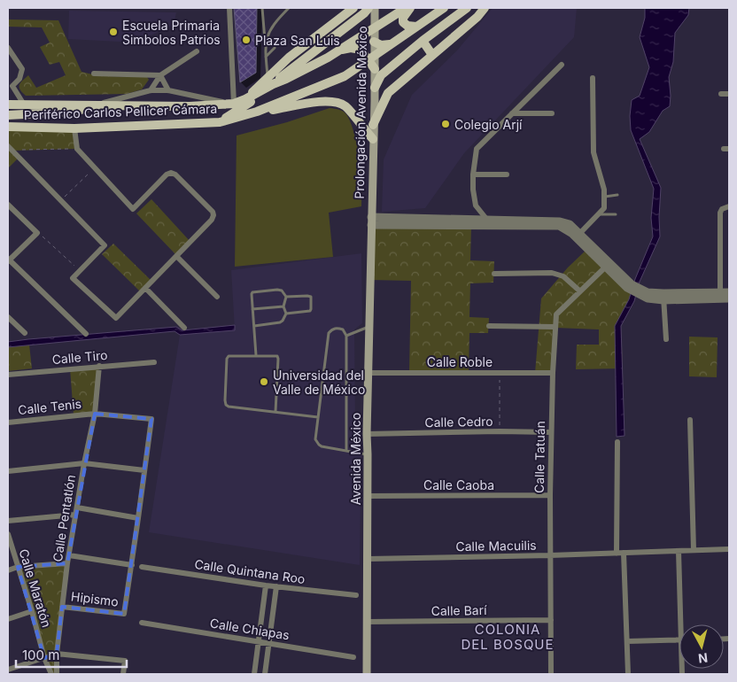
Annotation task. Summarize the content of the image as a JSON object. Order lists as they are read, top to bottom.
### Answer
{
  "streets": {
    "main road": ["Periférico Carlos Pellicer Cámara", "Prolongación Avenida México", "Avenida México"],
    "street": [
      "Calle Tiro",
      "Calle Roble",
      "Calle Tenis",
      "Calle Cedro",
      "Calle Tatuán",
      "Calle Caoba",
      "Calle Pentatlón",
      "Calle Macuilis",
      "Calle Quintana Roo",
      "Calle Maratón",
      "Hipismo",
      "Calle Barí",
      "Calle Chiapas"
    ]
  },
  "crossings": [
    ["Periférico Carlos Pellicer Cámara", "Prolongación Avenida México"],
    ["Prolongación Avenida México", "Avenida México"],
    ["Calle Tiro", "Calle Pentatlón"],
    ["Calle Roble", "Calle Tatuán"],
    ["Calle Roble", "Avenida México"],
    ["Calle Tenis", "Calle Pentatlón"],
    ["Calle Cedro", "Calle Tatuán"],
    ["Calle Cedro", "Avenida México"],
    ["Calle Tatuán", "Calle Caoba"],
    ["Calle Tatuán", "Calle Macuilis"],
    ["Calle Tatuán", "Calle Barí"],
    ["Avenida México", "Calle Caoba"],
    ["Avenida México", "Calle Macuilis"],
    ["Avenida México", "Calle Barí"],
    ["Calle Pentatlón", "Hipismo"]
  ],
  "districts": ["COLONIA DEL BOSQUE"],
  "places": [
    "Escuela Primaria Simbolos Patrios",
    "Plaza San Luis",
    "Colegio Arjí",
    "Universidad del Valle de México"
  ],
  "scale_bar": "100 m",
  "north": "bottom"
}
